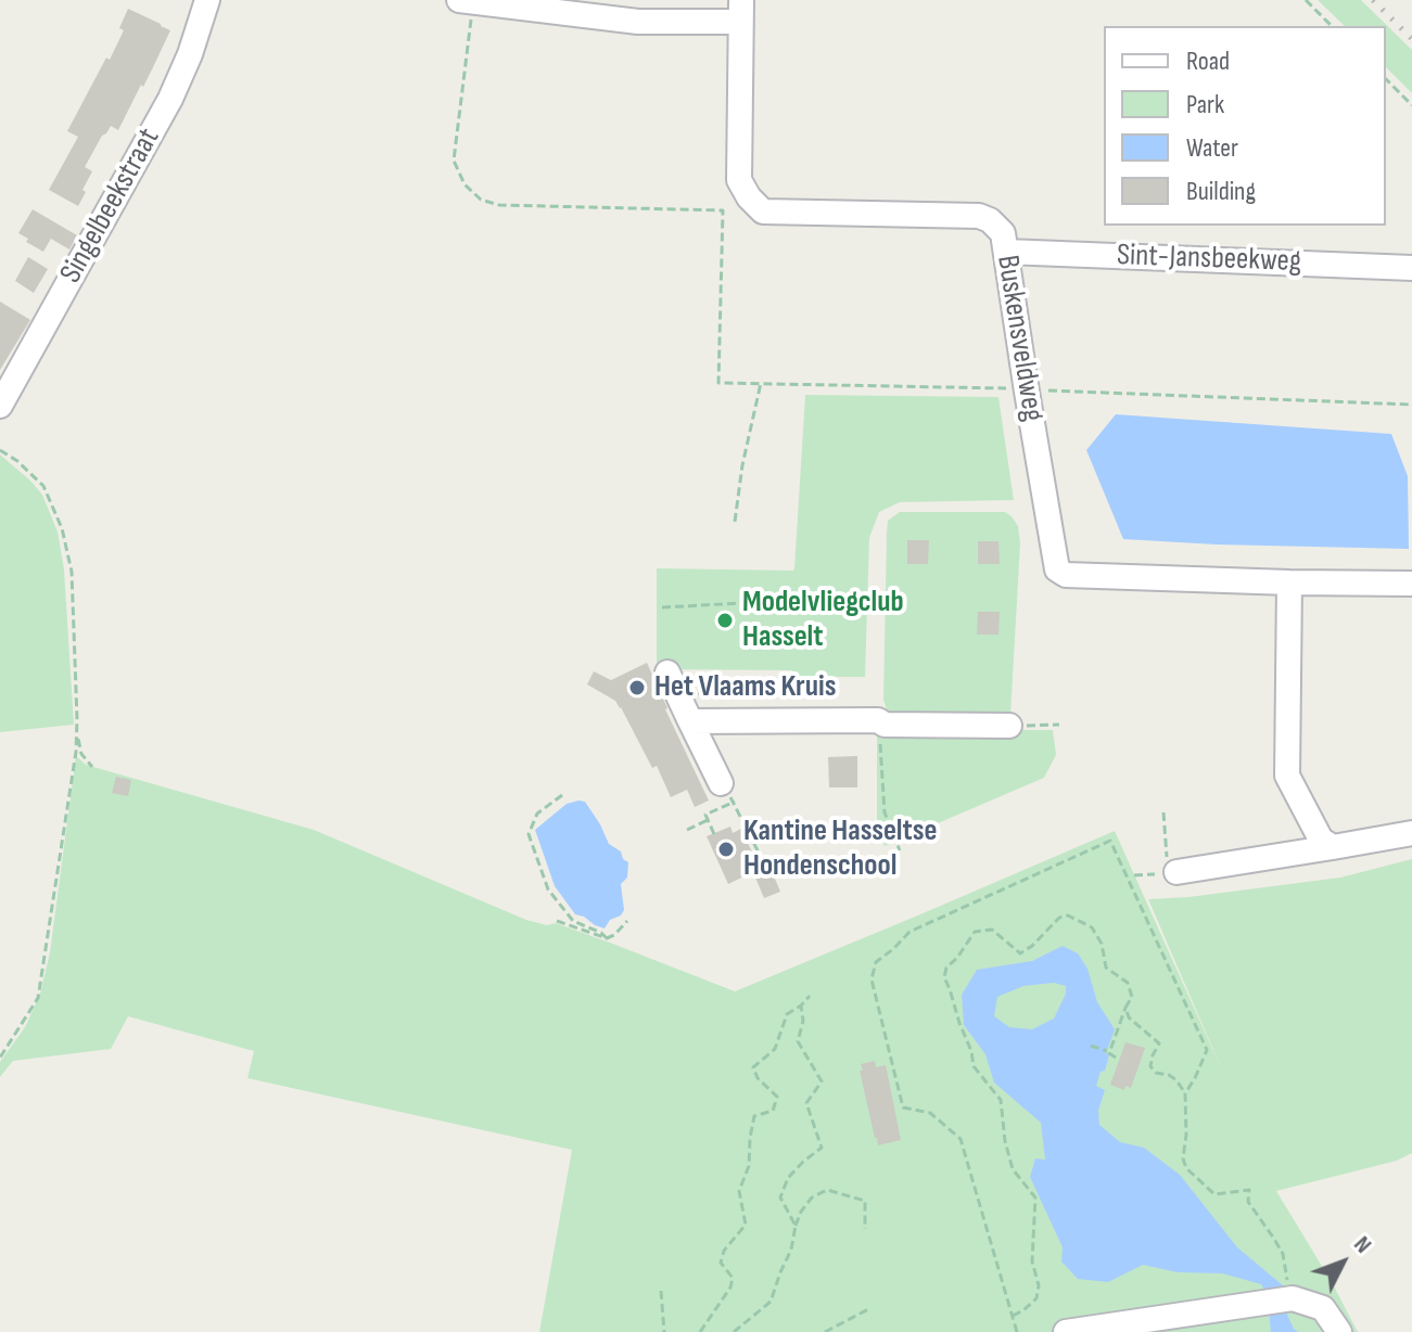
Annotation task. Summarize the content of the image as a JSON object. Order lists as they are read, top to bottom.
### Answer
{
  "streets": {
    "street": ["Singelbeekstraat", "Sint-Jansbeekweg", "Buskensveldweg"]
  },
  "crossings": [
    ["Sint-Jansbeekweg", "Buskensveldweg"]
  ],
  "places": ["Modelvliegclub Hasselt", "Het Vlaams Kruis", "Kantine Hasseltse Hondenschool"],
  "legend": [
    "Road",
    "Park",
    "Water",
    "Building"
  ],
  "north": "top right"
}
